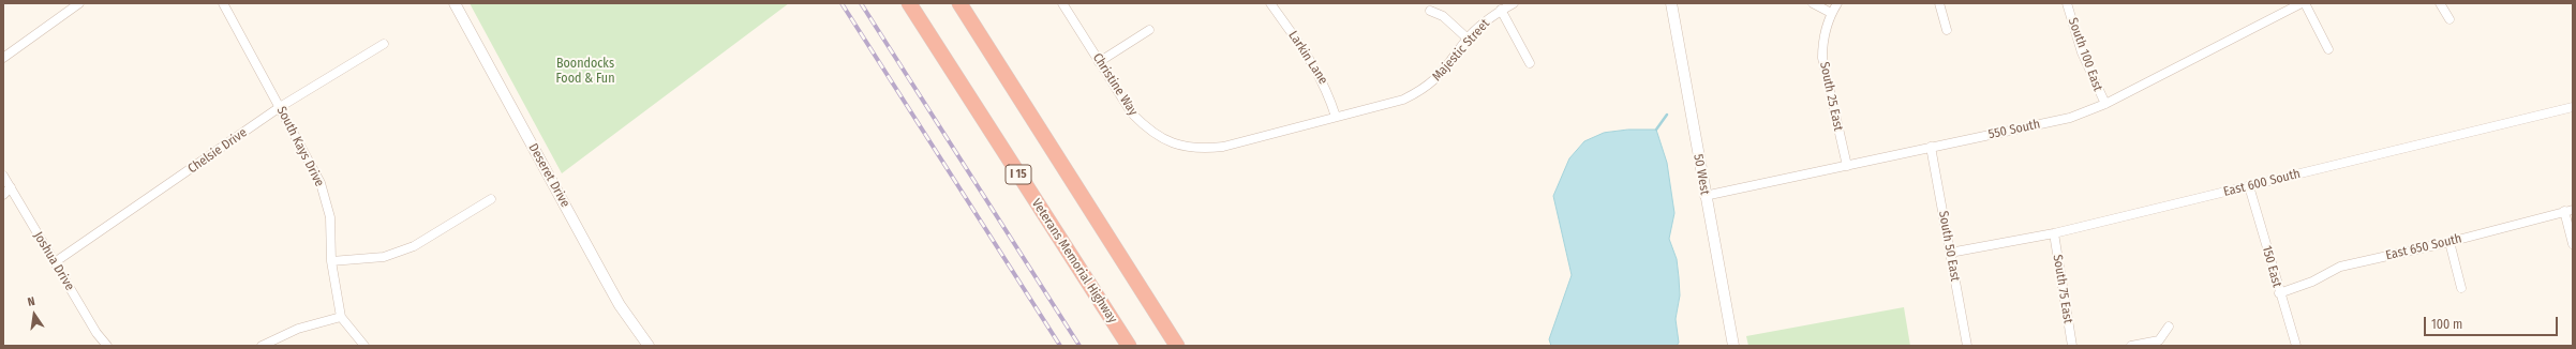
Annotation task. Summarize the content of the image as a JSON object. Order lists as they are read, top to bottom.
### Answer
{
  "streets": {
    "highway": ["I 15", "Veterans Memorial Highway"],
    "street": [
      "Majestic Street",
      "South 100 East",
      "Larkin Lane",
      "Christine Way",
      "South 25 East",
      "550 South",
      "South Kays Drive",
      "Chelsie Drive",
      "50 West",
      "Deseret Drive",
      "East 600 South",
      "South 50 East",
      "East 650 South",
      "Joshua Drive",
      "150 East",
      "South 75 East"
    ]
  },
  "crossings": [
    ["Majestic Street", "Larkin Lane"],
    ["Majestic Street", "Christine Way"],
    ["South 100 East", "550 South"],
    ["South 25 East", "550 South"],
    ["550 South", "50 West"],
    ["550 South", "South 50 East"],
    ["South Kays Drive", "Chelsie Drive"],
    ["Chelsie Drive", "Joshua Drive"],
    ["East 600 South", "South 50 East"],
    ["East 600 South", "150 East"],
    ["East 600 South", "South 75 East"],
    ["East 650 South", "150 East"]
  ],
  "parks": ["Boondocks Food & Fun"],
  "scale_bar": "100 m",
  "north": "top"
}
